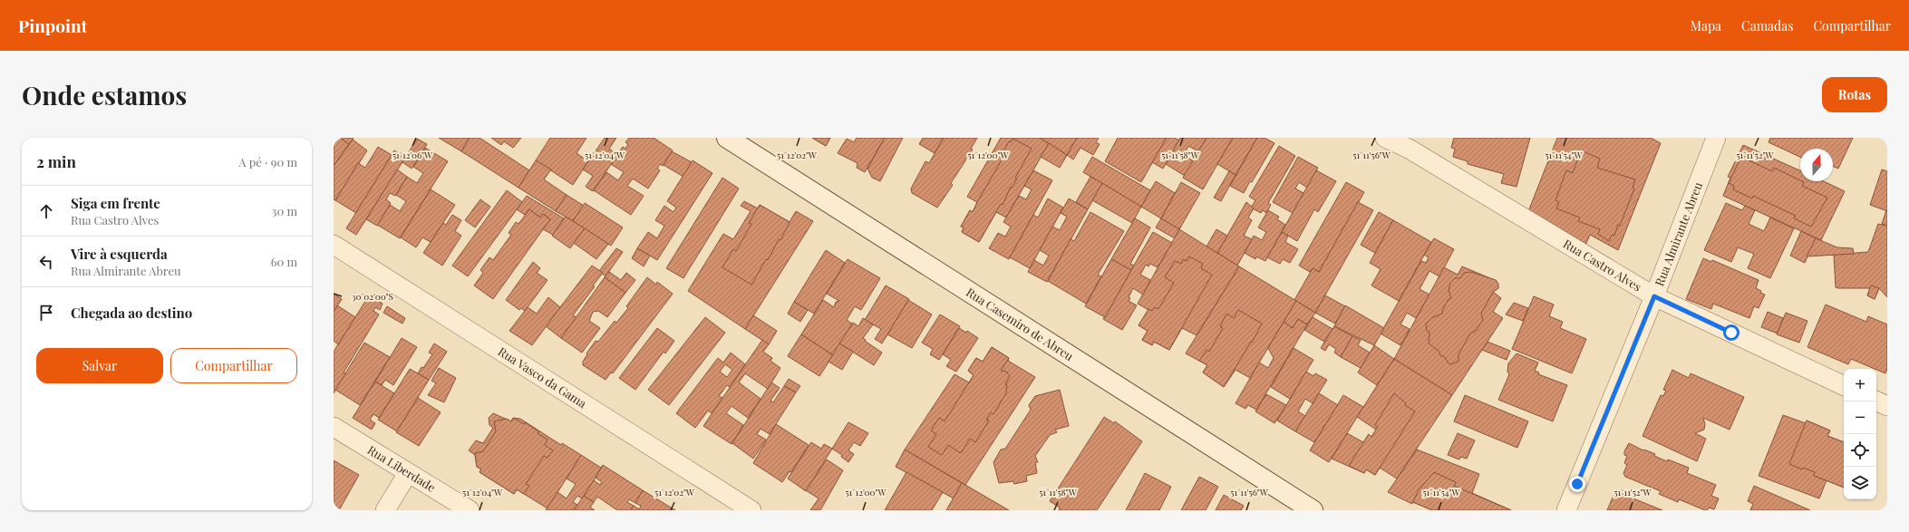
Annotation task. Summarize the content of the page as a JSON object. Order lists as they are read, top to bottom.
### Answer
{
  "streets": {
    "street": [
      "Rua Almirante Abreu",
      "Rua Castro Alves",
      "Rua Casemiro de Abreu",
      "Rua Vasco da Gama",
      "Rua Liberdade"
    ]
  },
  "crossings": [
    ["Rua Almirante Abreu", "Rua Castro Alves"]
  ],
  "north": "top",
  "page": {
    "header": "Pinpoint",
    "nav": ["Mapa", "Camadas", "Compartilhar"],
    "buttons": [
      "Rotas",
      ["Salvar", "Compartilhar"]
    ],
    "title": "Onde estamos",
    "heading": ["2 min", "A pé · 90 m"],
    "list": [
      ["Siga em frente", "Rua Castro Alves", "30 m"],
      ["Vire à esquerda", "Rua Almirante Abreu", "60 m"],
      "Chegada ao destino"
    ],
    "map_buttons": ["+", "−"]
  },
  "coordinates": [
    "51°12'02\"W",
    "51°12'00\"W",
    "51°11'56\"W",
    "51°12'06\"W",
    "51°12'04\"W",
    "51°11'58\"W",
    "51°11'54\"W",
    "51°11'52\"W",
    "30°02'00\"S"
  ]
}
